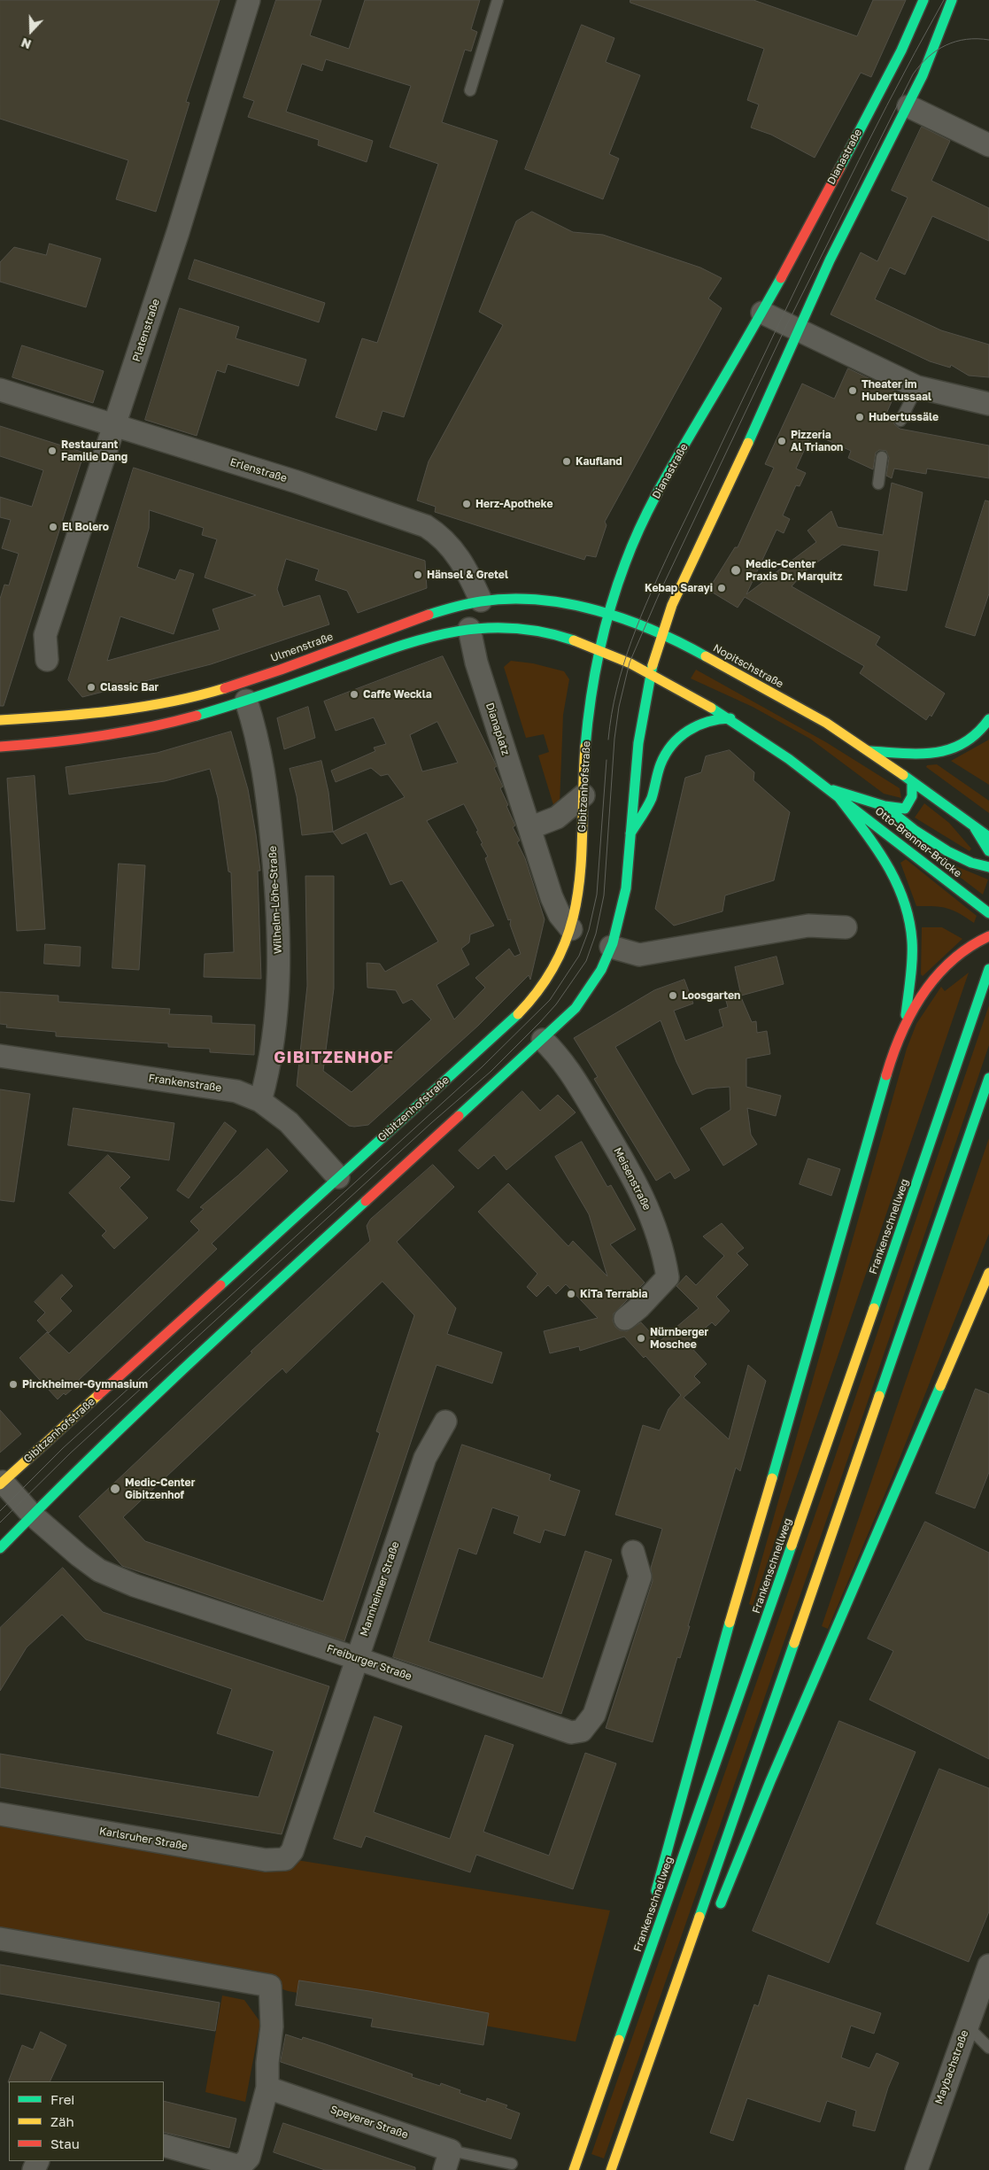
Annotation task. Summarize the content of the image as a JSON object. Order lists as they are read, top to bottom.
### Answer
{
  "streets": {
    "main road": [
      "Dianastraße",
      "Ulmenstraße",
      "Nopitschstraße",
      "Gibitzenhofstraße",
      "Otto-Brenner-Brücke",
      "Frankenschnellweg"
    ],
    "street": [
      "Platenstraße",
      "Erlenstraße",
      "Dianaplatz",
      "Wilhelm-Löhe-Straße",
      "Frankenstraße",
      "Meisenstraße",
      "Mannheimer Straße",
      "Freiburger Straße",
      "Karlsruher Straße",
      "Maybachstraße",
      "Speyerer Straße"
    ]
  },
  "crossings": [
    ["Dianastraße", "Ulmenstraße"],
    ["Dianastraße", "Nopitschstraße"],
    ["Dianastraße", "Gibitzenhofstraße"],
    ["Platenstraße", "Erlenstraße"],
    ["Erlenstraße", "Ulmenstraße"],
    ["Ulmenstraße", "Nopitschstraße"],
    ["Ulmenstraße", "Gibitzenhofstraße"],
    ["Nopitschstraße", "Gibitzenhofstraße"],
    ["Dianaplatz", "Gibitzenhofstraße"],
    ["Gibitzenhofstraße", "Frankenstraße"],
    ["Gibitzenhofstraße", "Freiburger Straße"],
    ["Wilhelm-Löhe-Straße", "Frankenstraße"],
    ["Mannheimer Straße", "Freiburger Straße"],
    ["Mannheimer Straße", "Karlsruher Straße"]
  ],
  "districts": ["GIBITZENHOF"],
  "places": [
    "Theater im Hubertussaal",
    "Hubertussäle",
    "Pizzeria Al Trianon",
    "Restaurant Familie Dang",
    "Kaufland",
    "Herz-Apotheke",
    "El Bolero",
    "Medic-Center Praxis Dr. Marquitz",
    "Hänsel & Gretel",
    "Kebap Sarayi",
    "Classic Bar",
    "Caffe Weckla",
    "Loosgarten",
    "KiTa Terrabia",
    "Nürnberger Moschee",
    "Pirckheimer-Gymnasium",
    "Medic-Center Gibitzenhof"
  ],
  "legend": ["Frei", "Zäh", "Stau"],
  "north": "bottom"
}
